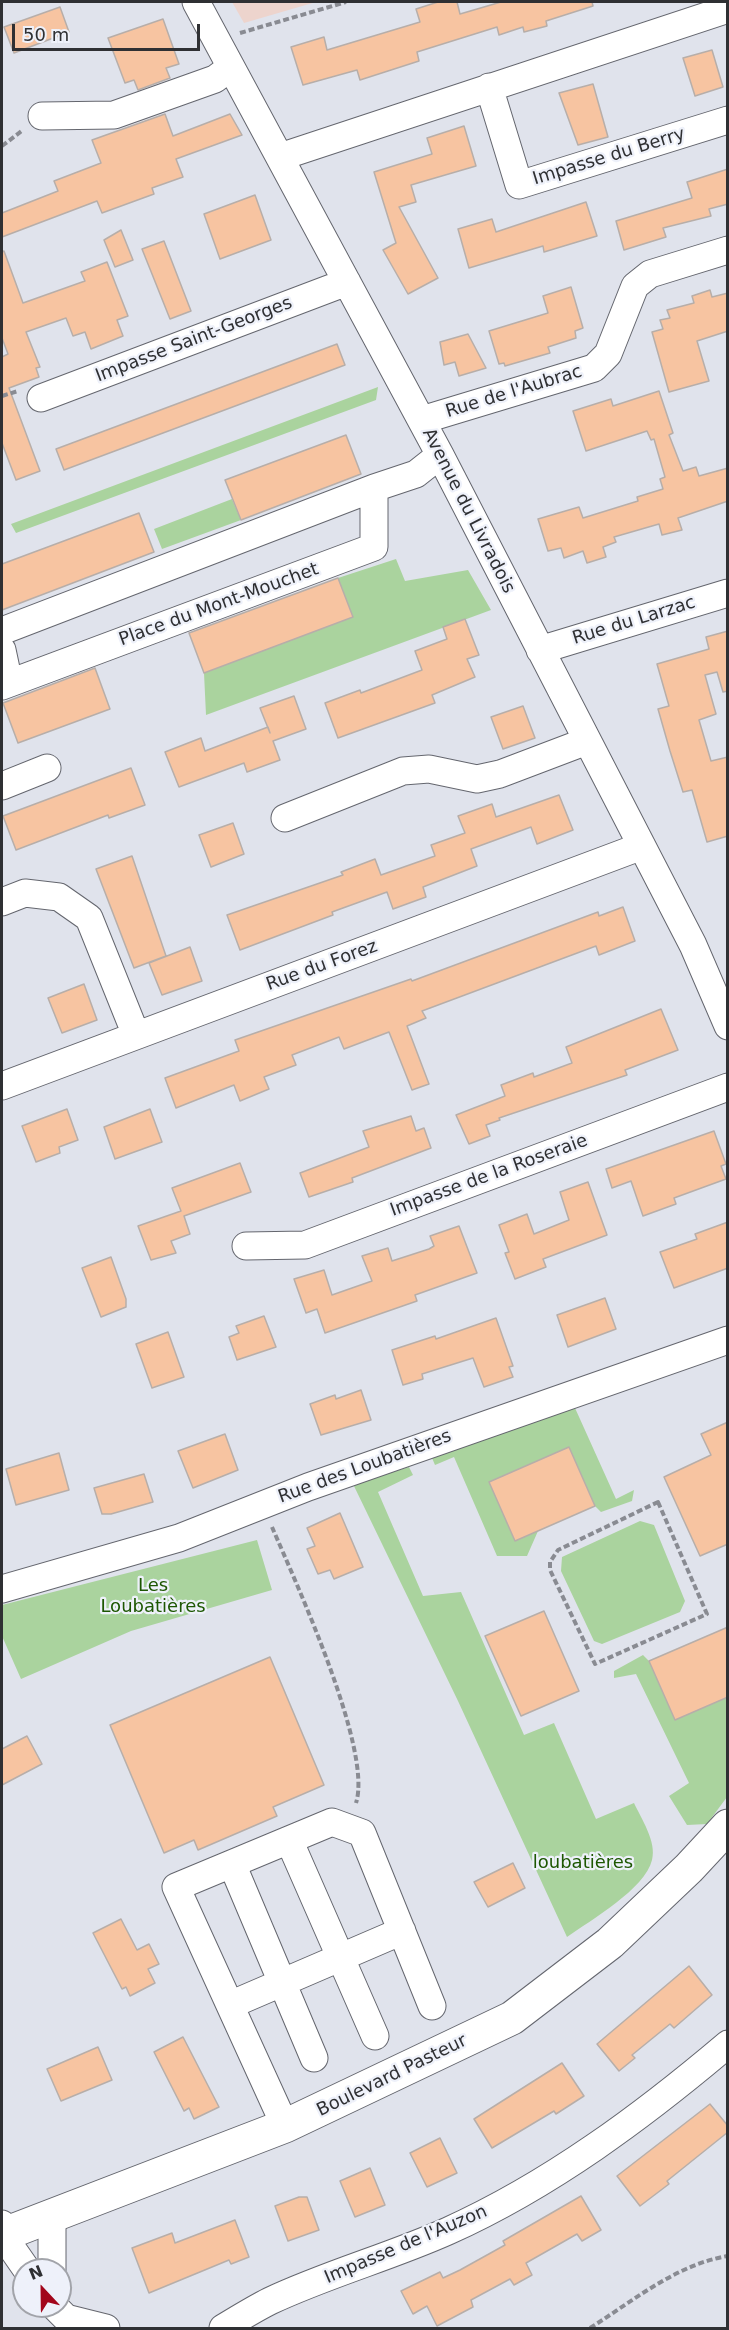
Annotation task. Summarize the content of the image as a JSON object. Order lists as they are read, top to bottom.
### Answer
{
  "streets": {
    "main road": ["Boulevard Pasteur"],
    "street": [
      "Impasse du Berry",
      "Impasse Saint-Georges",
      "Rue de l'Aubrac",
      "Avenue du Livradois",
      "Place du Mont-Mouchet",
      "Rue du Larzac",
      "Rue du Forez",
      "Impasse de la Roseraie",
      "Rue des Loubatières",
      "Impasse de l'Auzon"
    ]
  },
  "crossings": [
    ["Impasse Saint-Georges", "Avenue du Livradois"],
    ["Rue de l'Aubrac", "Avenue du Livradois"],
    ["Avenue du Livradois", "Rue du Larzac"],
    ["Avenue du Livradois", "Rue du Forez"]
  ],
  "parks": ["Les Loubatières", "loubatières"],
  "scale_bar": "50 m",
  "north": "top"
}
